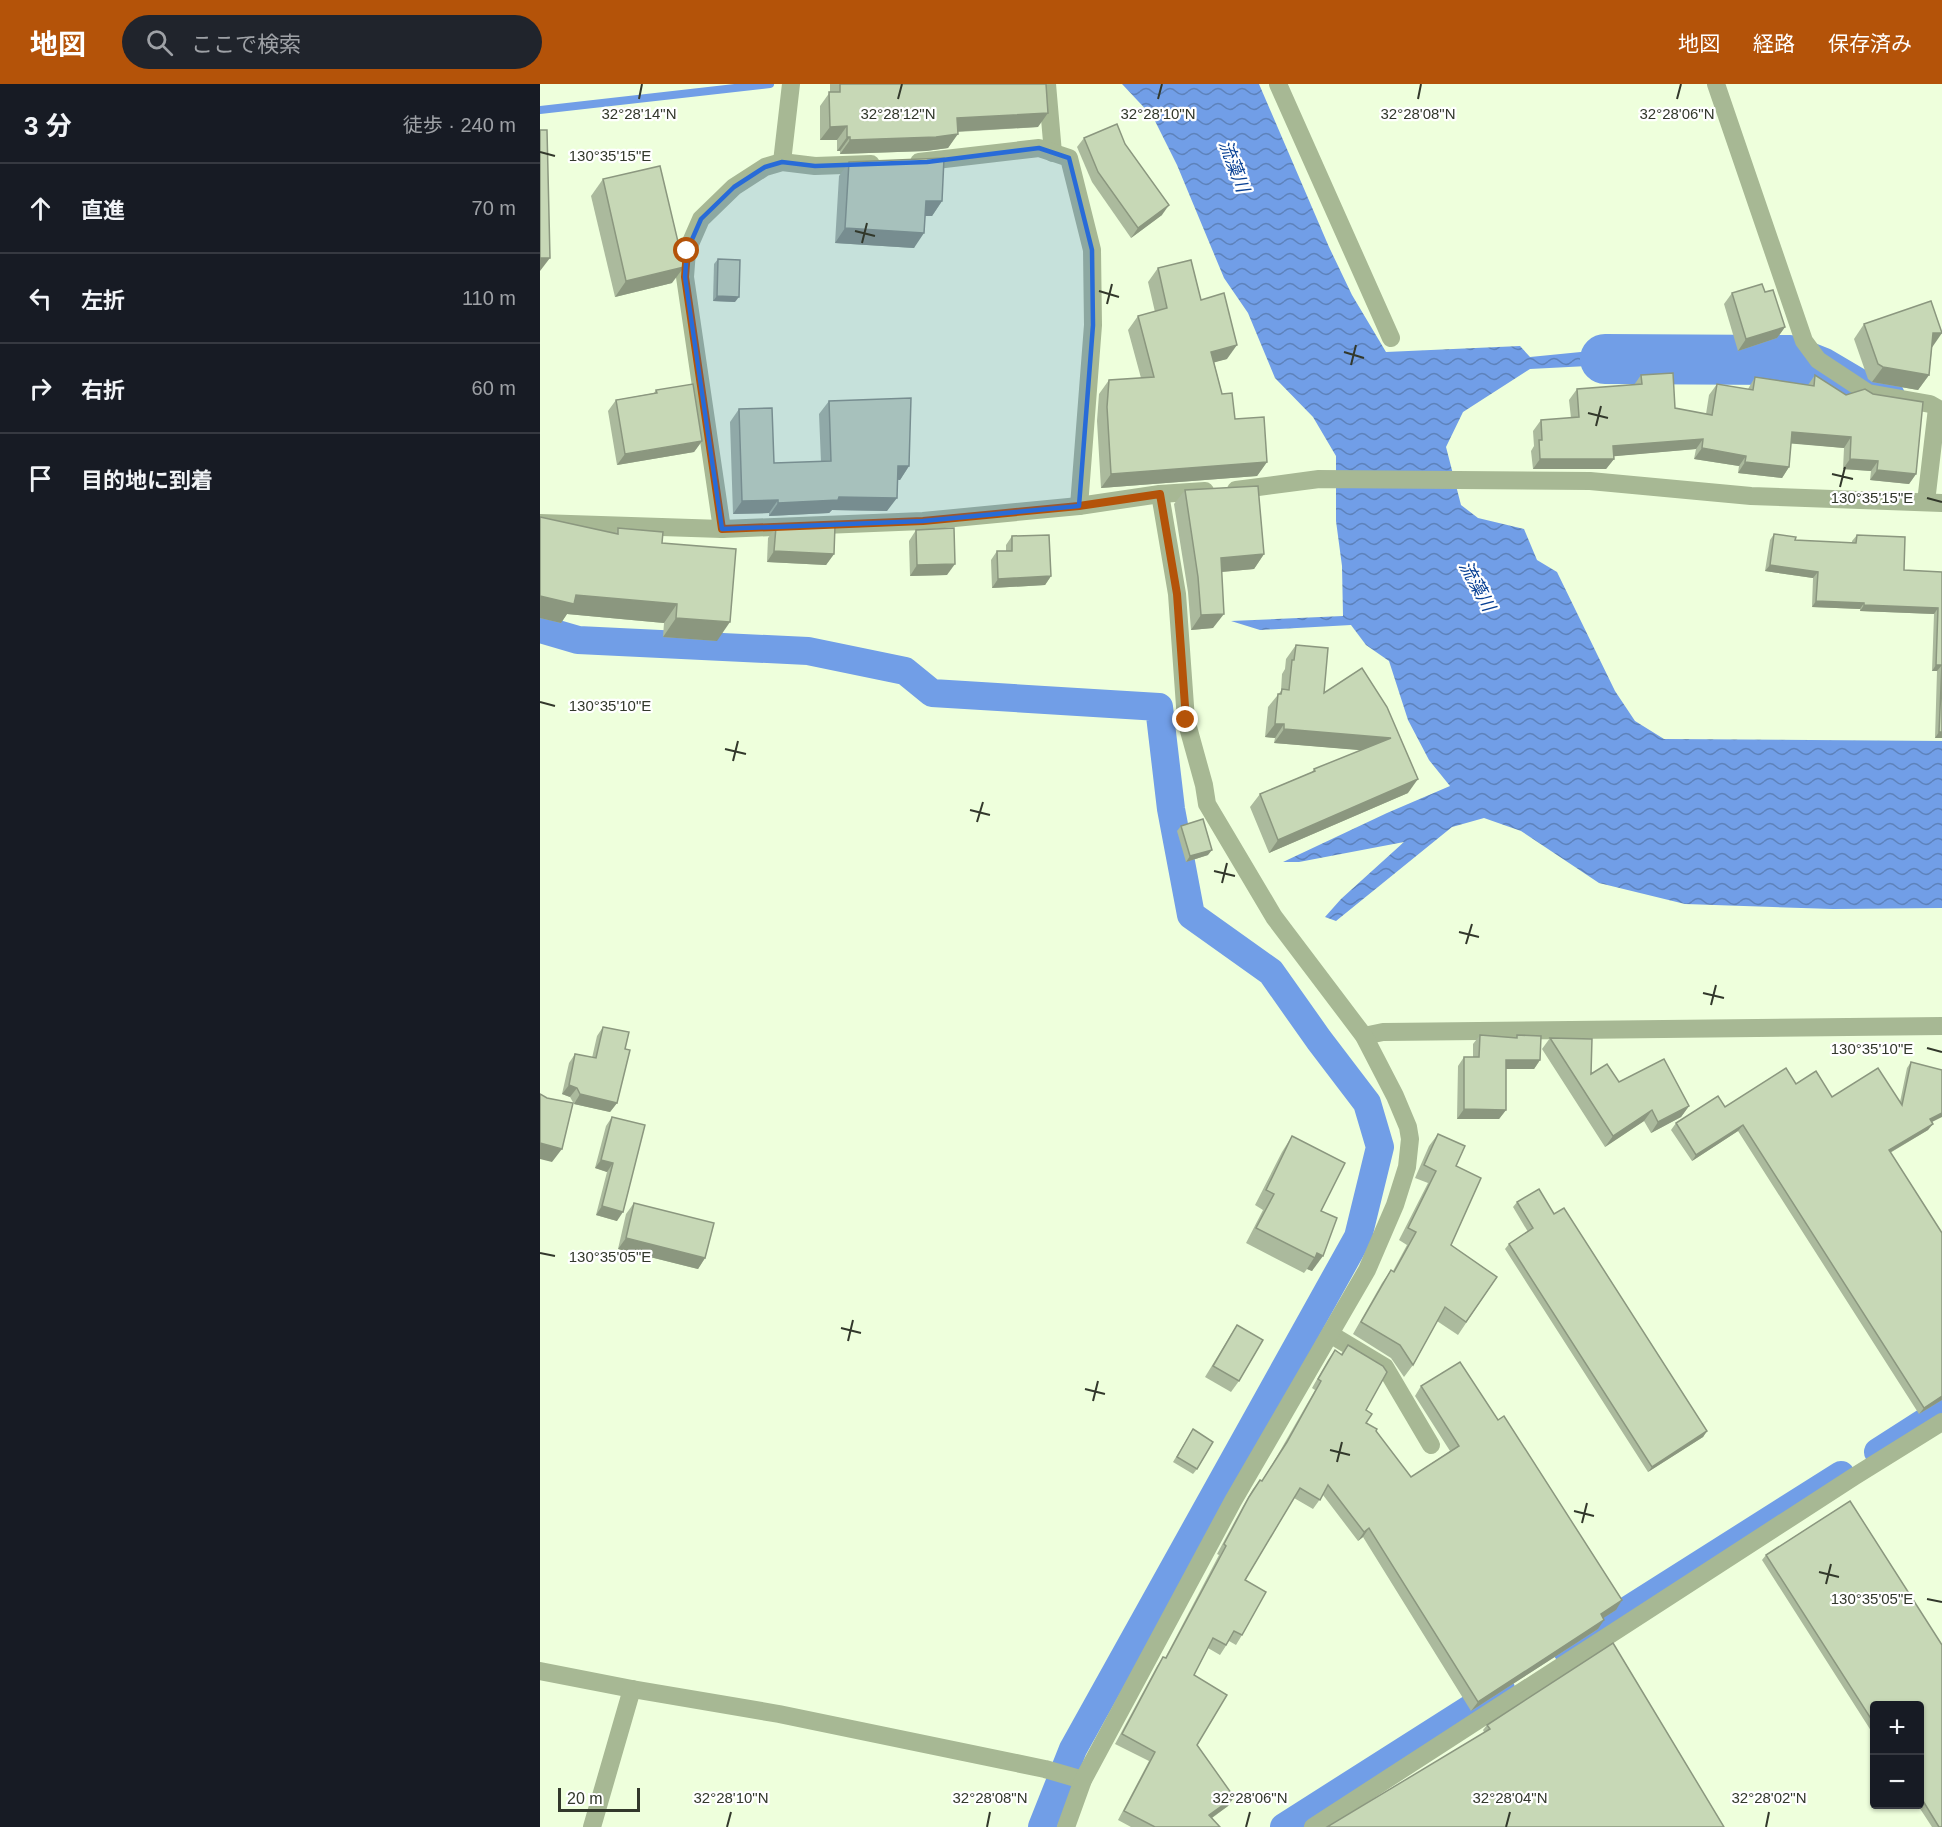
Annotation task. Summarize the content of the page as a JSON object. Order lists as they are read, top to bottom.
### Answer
{
  "water": ["流藻川"],
  "scale_bar": "20 m",
  "page": {
    "header": "地図",
    "search": "ここで検索",
    "nav": ["地図", "経路", "保存済み"],
    "heading": ["3 分", "徒歩 · 240 m"],
    "list": [
      ["直進", "70 m"],
      ["左折", "110 m"],
      ["右折", "60 m"],
      "目的地に到着"
    ],
    "map_buttons": ["+", "−"],
    "scale": "20 m"
  },
  "coordinates": [
    "32°28'14\"N",
    "32°28'12\"N",
    "32°28'10\"N",
    "32°28'08\"N",
    "32°28'06\"N",
    "130°35'15\"E",
    "130°35'10\"E",
    "130°35'05\"E",
    "32°28'04\"N",
    "32°28'02\"N"
  ]
}
